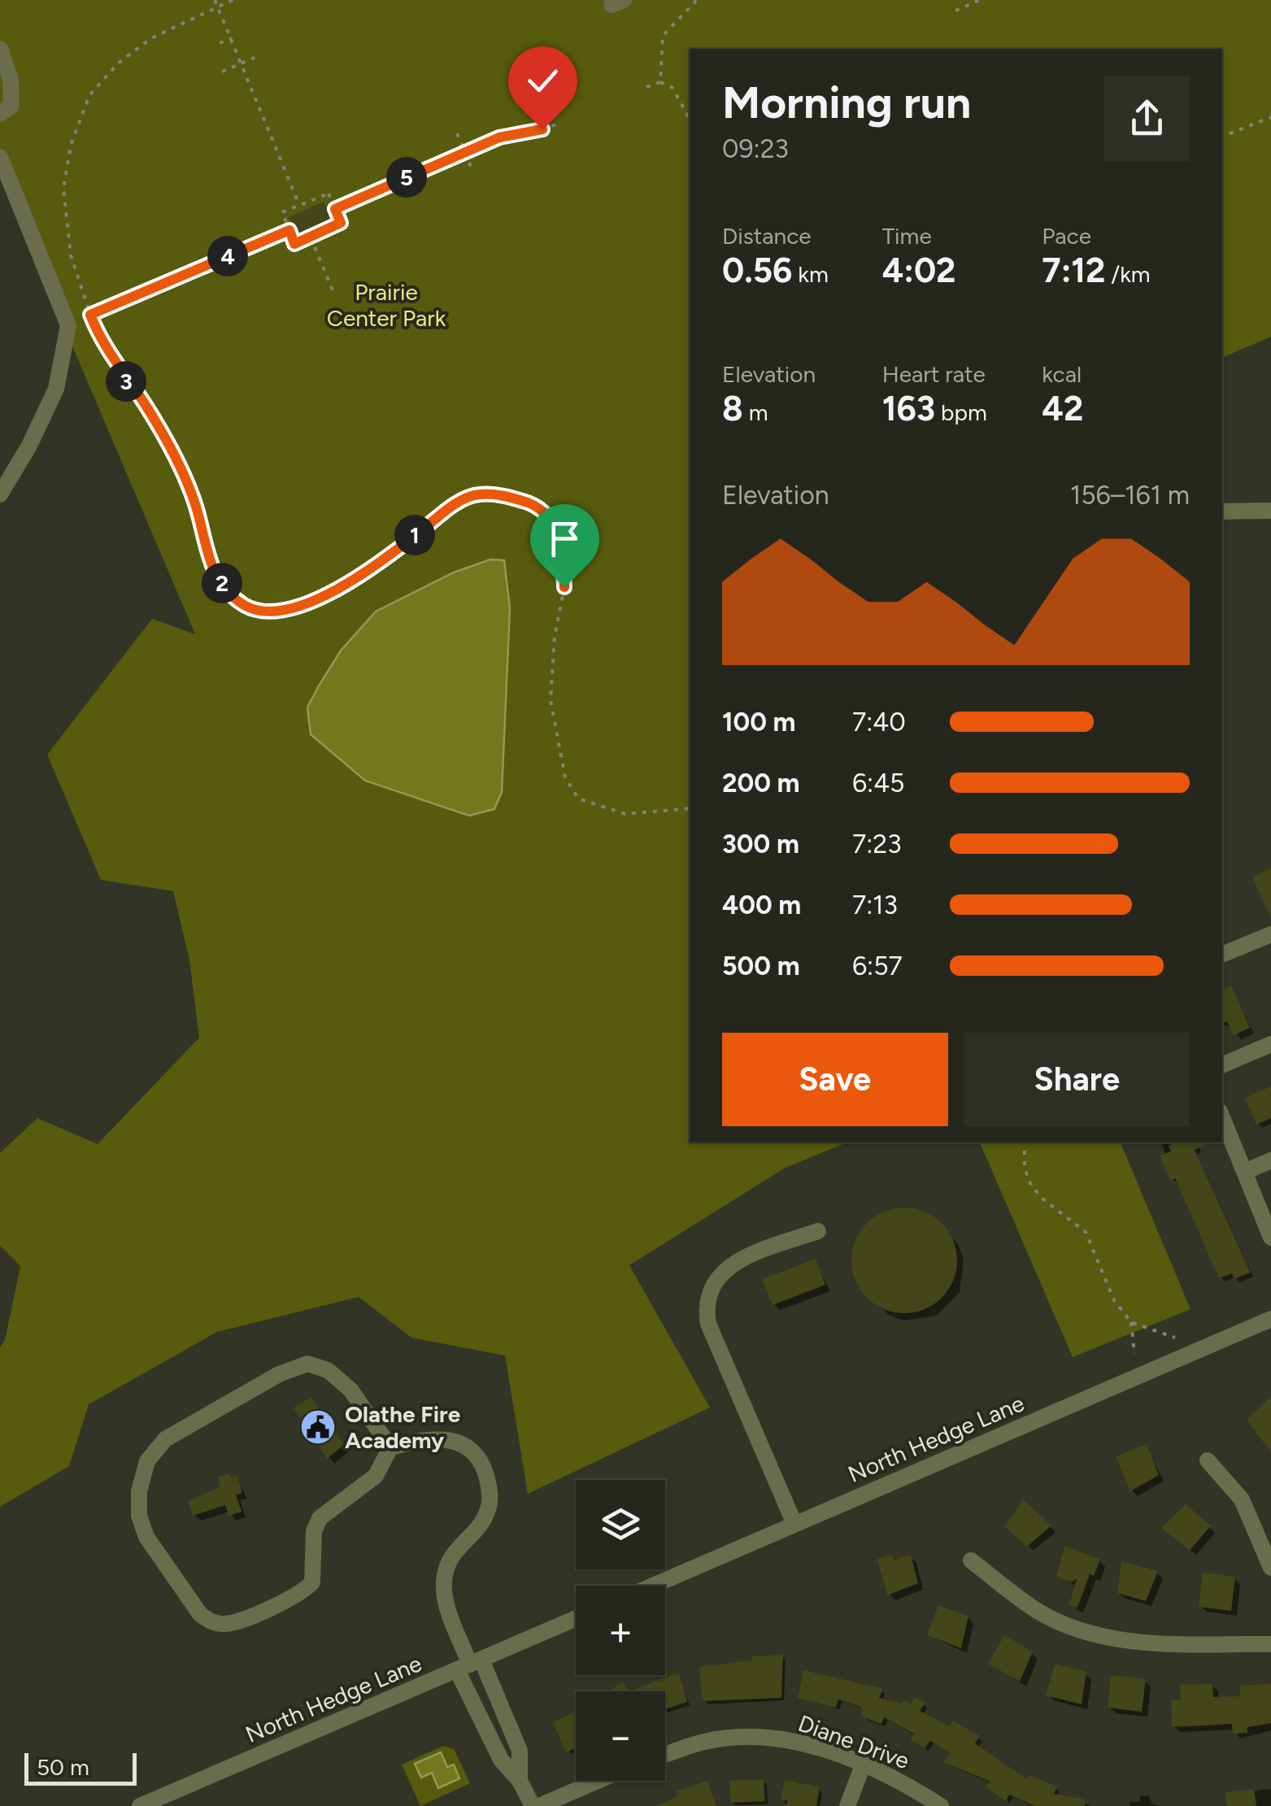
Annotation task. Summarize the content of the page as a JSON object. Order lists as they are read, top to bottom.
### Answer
{
  "streets": {
    "street": ["North Hedge Lane", "Diane Drive"]
  },
  "parks": ["Prairie Center Park"],
  "places": {
    "public building": ["Olathe Fire Academy"]
  },
  "scale_bar": "50 m",
  "page": {
    "heading": ["Morning run", "09:23"],
    "pins": [
      "5",
      "4",
      "3",
      "1",
      "2"
    ],
    "stats": [
      ["Distance", "0.56 km"],
      ["Time", "4:02"],
      ["Pace", "7:12 /km"],
      ["Elevation", "8 m"],
      ["Heart rate", "163 bpm"],
      ["kcal", "42"]
    ],
    "chart": ["Elevation", "156–161 m"],
    "list": [
      {
        "name": "100 m",
        "note": "7:40"
      },
      {
        "name": "200 m",
        "note": "6:45"
      },
      {
        "name": "300 m",
        "note": "7:23"
      },
      {
        "name": "400 m",
        "note": "7:13"
      },
      {
        "name": "500 m",
        "note": "6:57"
      }
    ],
    "buttons": ["Save", "Share"],
    "map_buttons": ["+", "−"],
    "scale": "50 m"
  }
}
